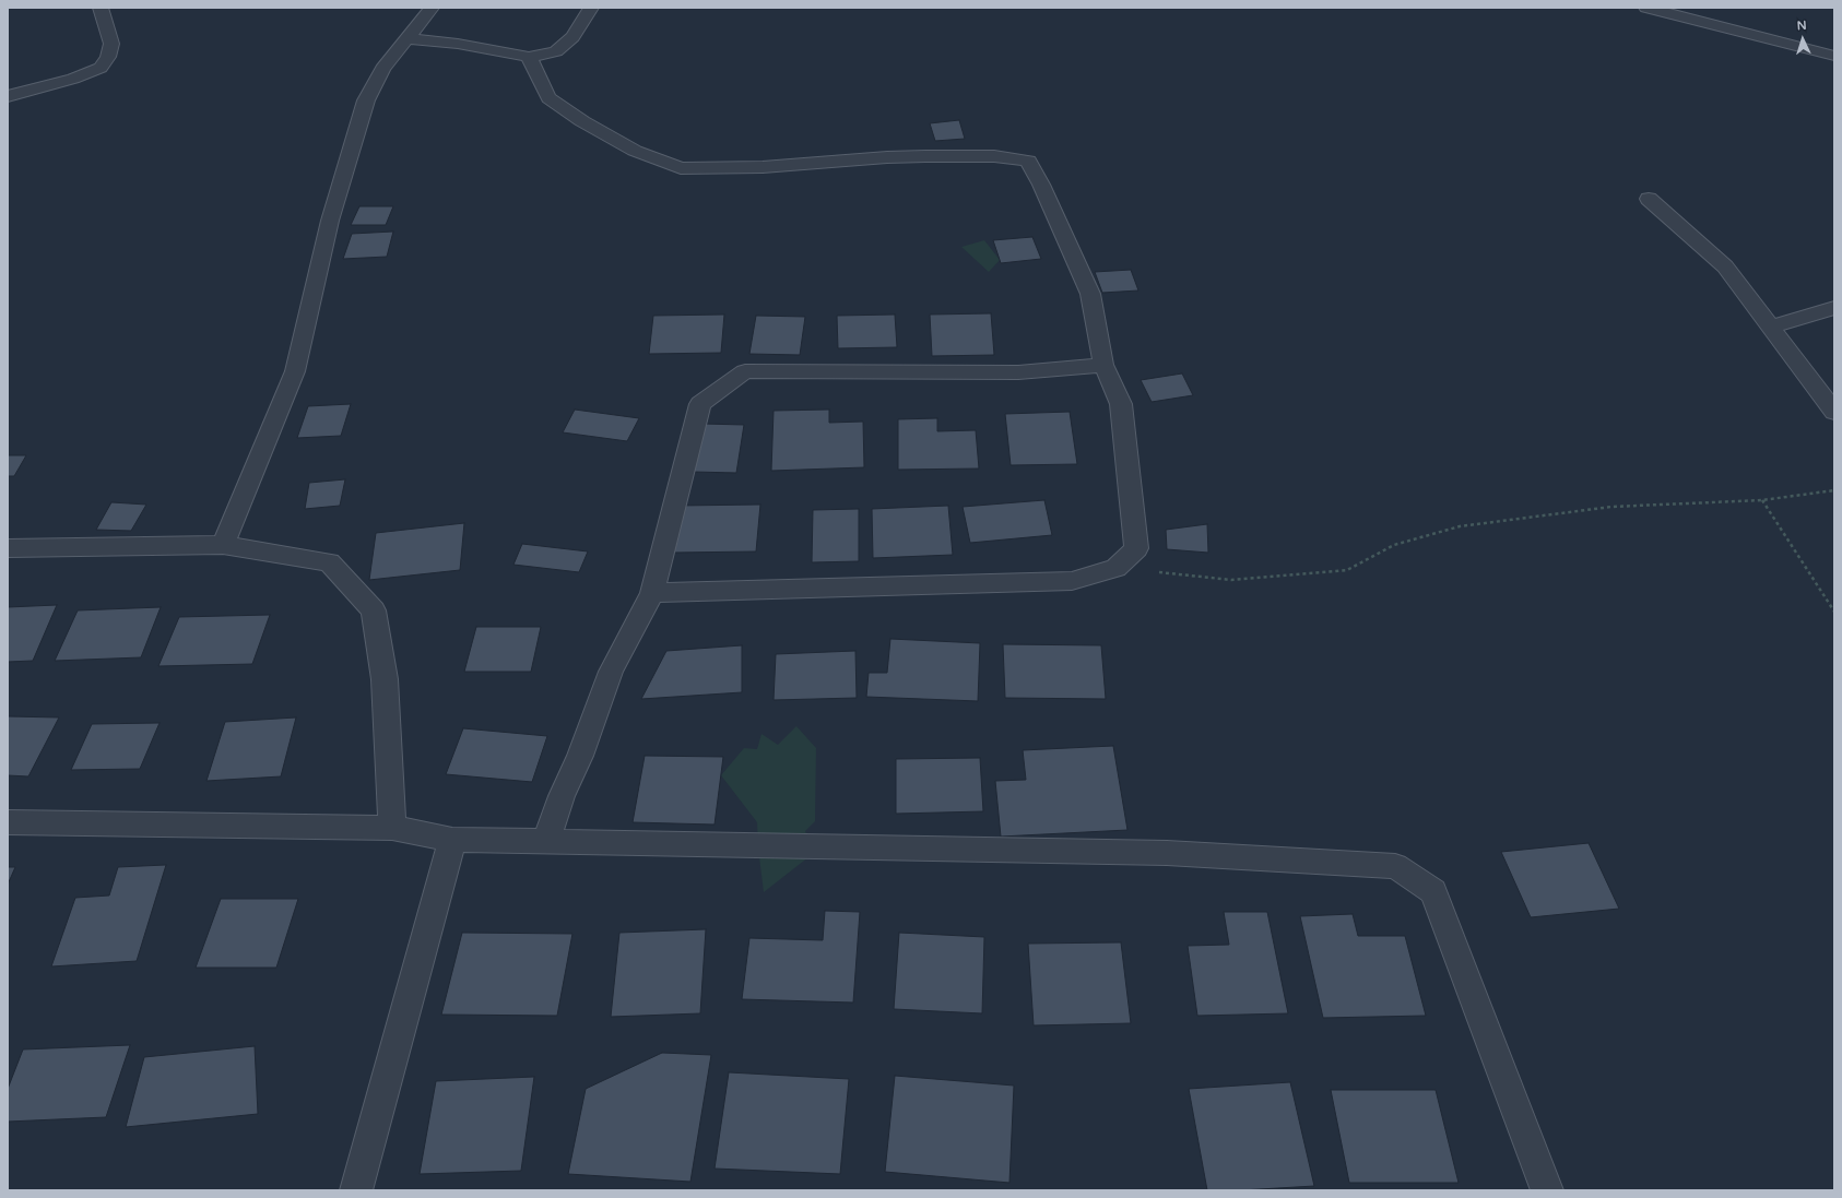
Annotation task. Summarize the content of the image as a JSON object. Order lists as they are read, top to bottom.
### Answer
{
  "north": "top"
}
